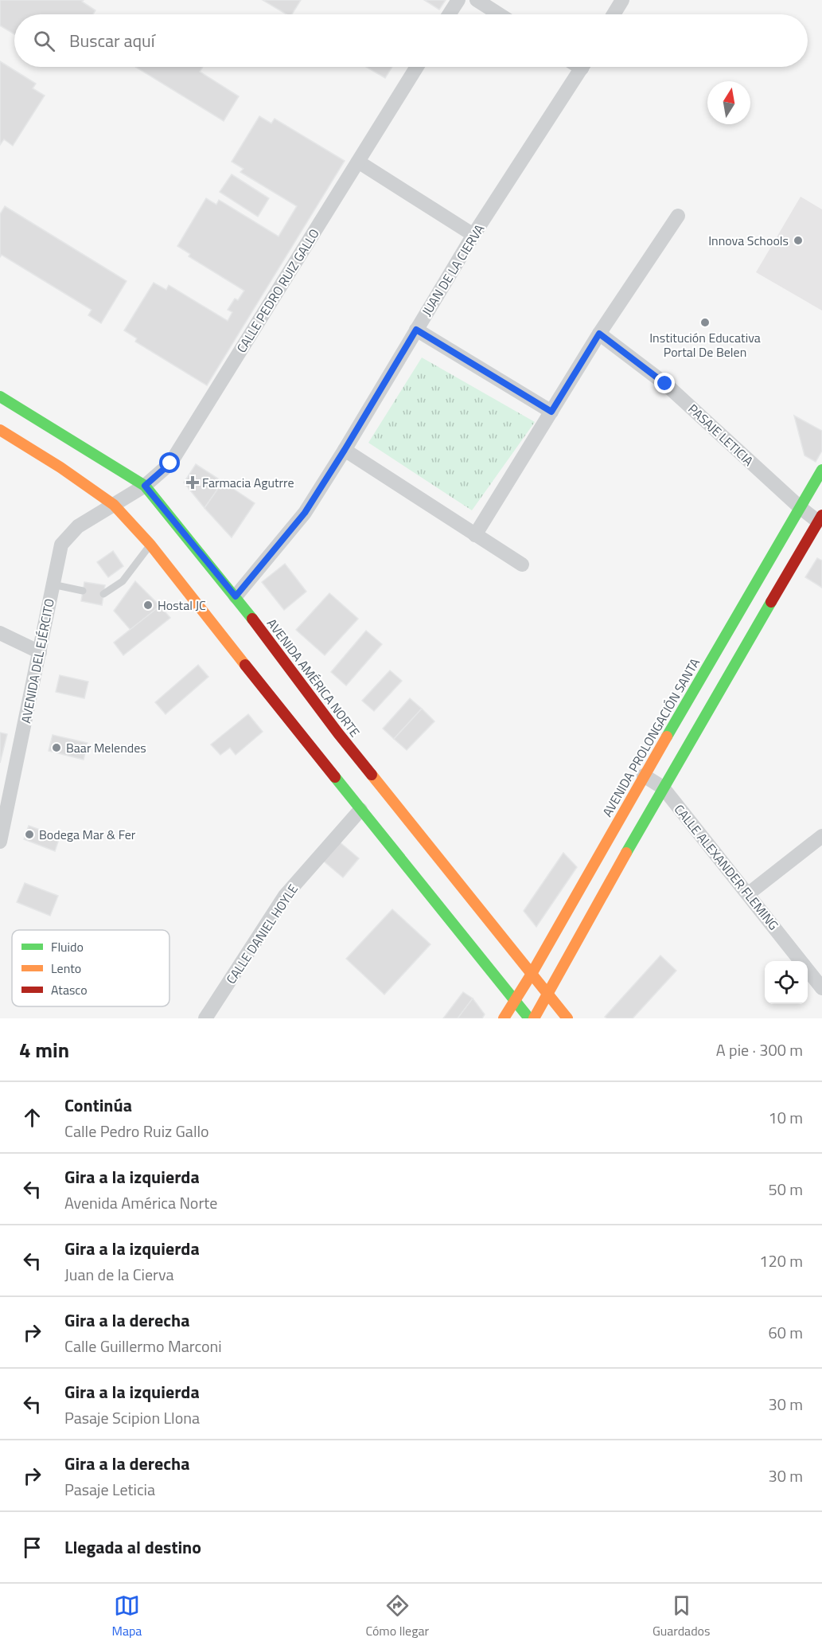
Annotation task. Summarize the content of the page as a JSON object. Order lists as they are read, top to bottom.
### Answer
{
  "streets": {
    "main road": ["AVENIDA AMÉRICA NORTE", "AVENIDA PROLONGACIÓN SANTA"],
    "street": [
      "JUAN DE LA CIERVA",
      "CALLE PEDRO RUIZ GALLO",
      "PASAJE LETICIA",
      "AVENIDA DEL EJÉRCITO",
      "CALLE ALEXANDER FLEMING",
      "CALLE DANIEL HOYLE"
    ]
  },
  "crossings": [
    ["JUAN DE LA CIERVA", "AVENIDA AMÉRICA NORTE"],
    ["CALLE PEDRO RUIZ GALLO", "AVENIDA DEL EJÉRCITO"],
    ["CALLE PEDRO RUIZ GALLO", "AVENIDA AMÉRICA NORTE"],
    ["PASAJE LETICIA", "AVENIDA PROLONGACIÓN SANTA"],
    ["AVENIDA AMÉRICA NORTE", "AVENIDA PROLONGACIÓN SANTA"],
    ["AVENIDA PROLONGACIÓN SANTA", "CALLE ALEXANDER FLEMING"]
  ],
  "places": {
    "other": [
      "Innova Schools",
      "Institución Educativa Portal De Belen",
      "Hostal JC",
      "Baar Melendes",
      "Bodega Mar & Fer"
    ],
    "health": ["Farmacia Agutrre"]
  },
  "legend": ["Fluido", "Lento", "Atasco"],
  "north": "top",
  "page": {
    "search": "Buscar aquí",
    "heading": ["4 min", "A pie · 300 m"],
    "list": [
      ["Continúa", "Calle Pedro Ruiz Gallo", "10 m"],
      ["Gira a la izquierda", "Avenida América Norte", "50 m"],
      ["Gira a la izquierda", "Juan de la Cierva", "120 m"],
      ["Gira a la derecha", "Calle Guillermo Marconi", "60 m"],
      ["Gira a la izquierda", "Pasaje Scipion Llona", "30 m"],
      ["Gira a la derecha", "Pasaje Leticia", "30 m"],
      "Llegada al destino"
    ],
    "nav": ["Mapa", "Cómo llegar", "Guardados"]
  }
}
